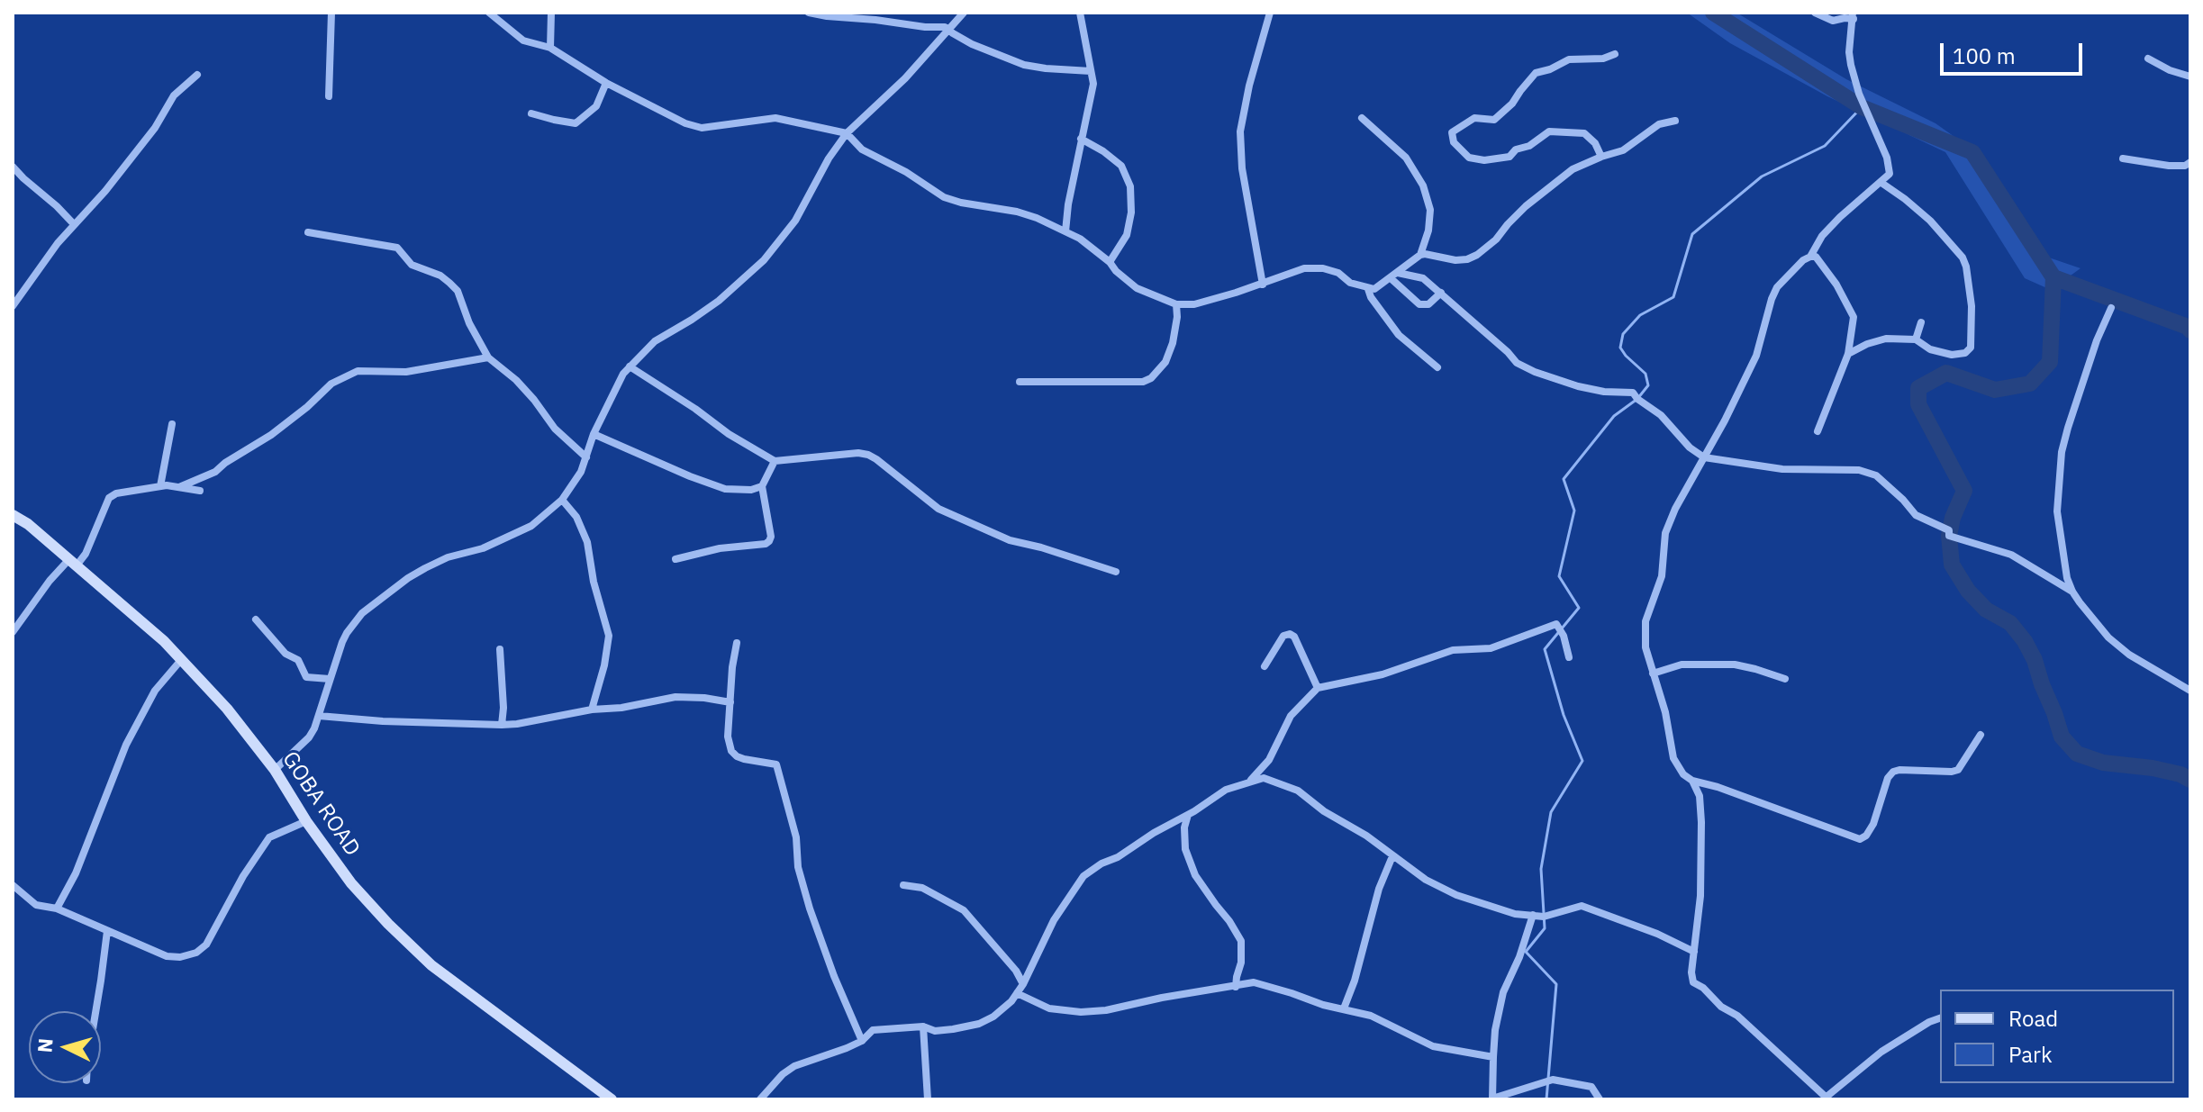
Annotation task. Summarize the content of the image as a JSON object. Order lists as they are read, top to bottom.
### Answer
{
  "streets": {
    "main road": ["GOBA ROAD"]
  },
  "legend": ["Road", "Park"],
  "scale_bar": "100 m",
  "north": "left"
}
